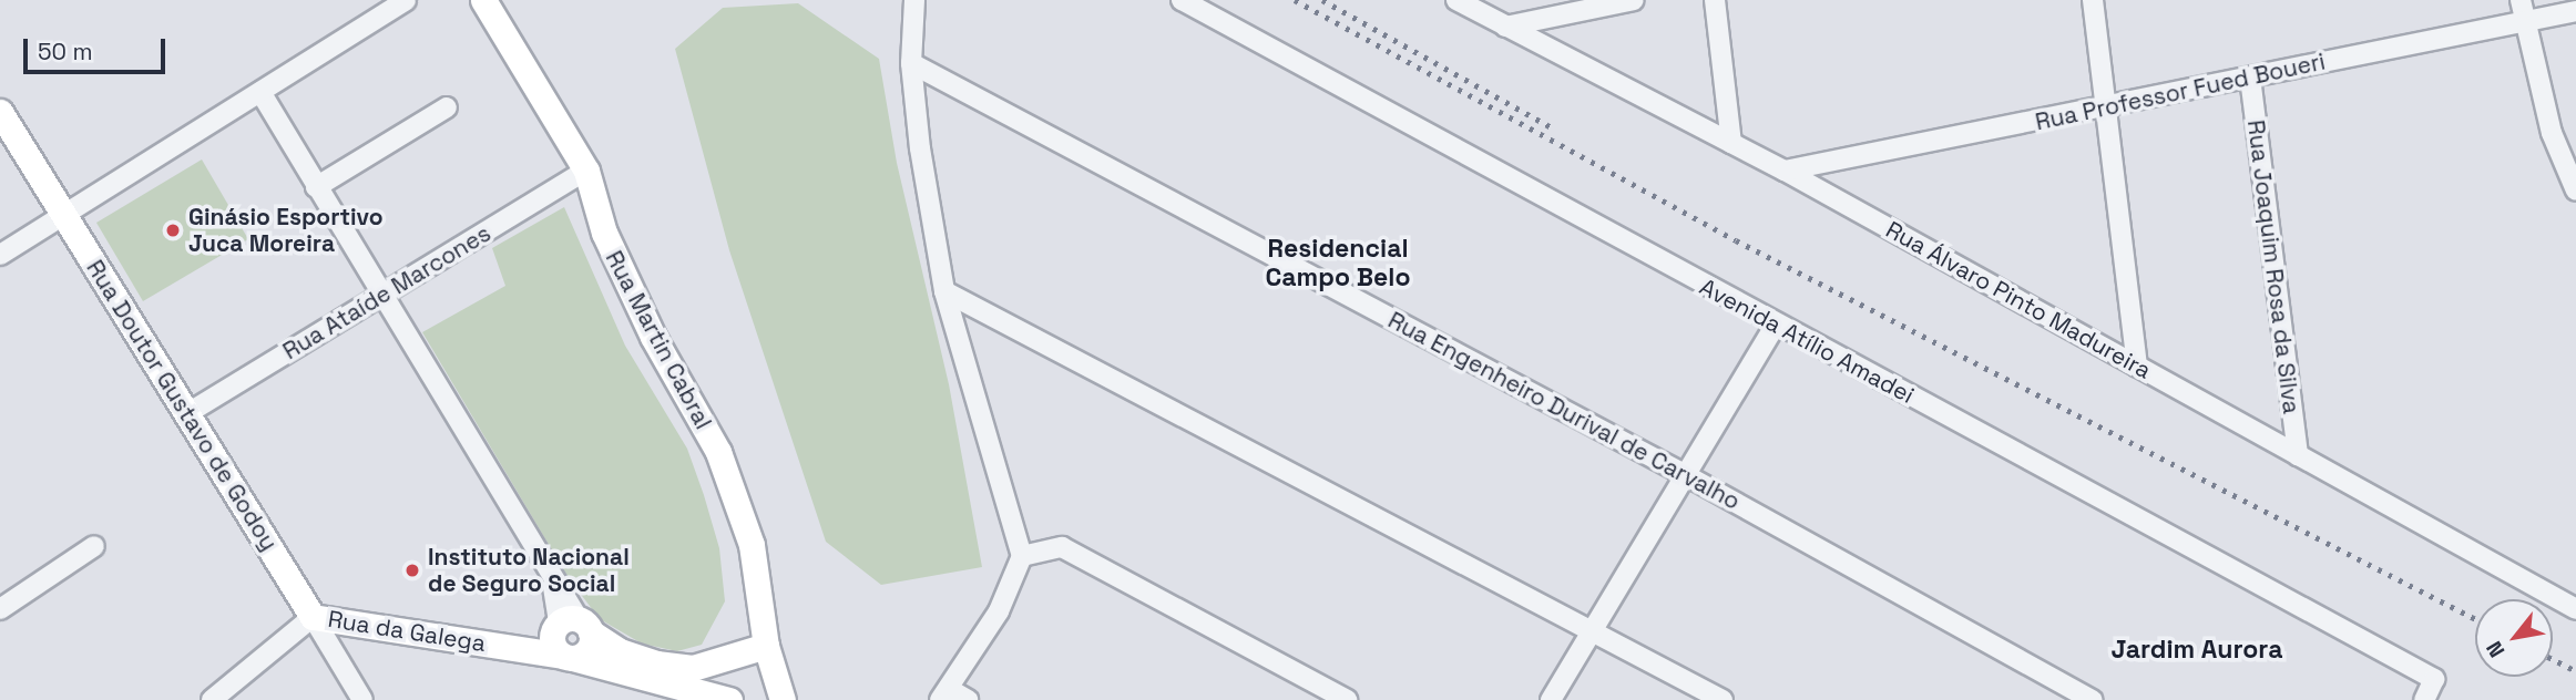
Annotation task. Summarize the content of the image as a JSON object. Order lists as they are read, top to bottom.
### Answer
{
  "streets": {
    "main road": ["Rua Martin Cabral", "Rua Doutor Gustavo de Godoy", "Rua da Galega"],
    "street": [
      "Rua Professor Fued Boueri",
      "Rua Joaquim Rosa da Silva",
      "Rua Ataíde Marcones",
      "Rua Álvaro Pinto Madureira",
      "Avenida Atílio Amadei",
      "Rua Engenheiro Durival de Carvalho"
    ]
  },
  "crossings": [
    ["Rua Professor Fued Boueri", "Rua Joaquim Rosa da Silva"],
    ["Rua Professor Fued Boueri", "Rua Álvaro Pinto Madureira"],
    ["Rua Joaquim Rosa da Silva", "Rua Álvaro Pinto Madureira"],
    ["Rua Ataíde Marcones", "Rua Martin Cabral"],
    ["Rua Ataíde Marcones", "Rua Doutor Gustavo de Godoy"],
    ["Rua Martin Cabral", "Rua da Galega"],
    ["Rua Doutor Gustavo de Godoy", "Rua da Galega"]
  ],
  "districts": ["Residencial Campo Belo", "Jardim Aurora"],
  "places": ["Ginásio Esportivo Juca Moreira", "Instituto Nacional de Seguro Social"],
  "scale_bar": "50 m",
  "north": "bottom left"
}
